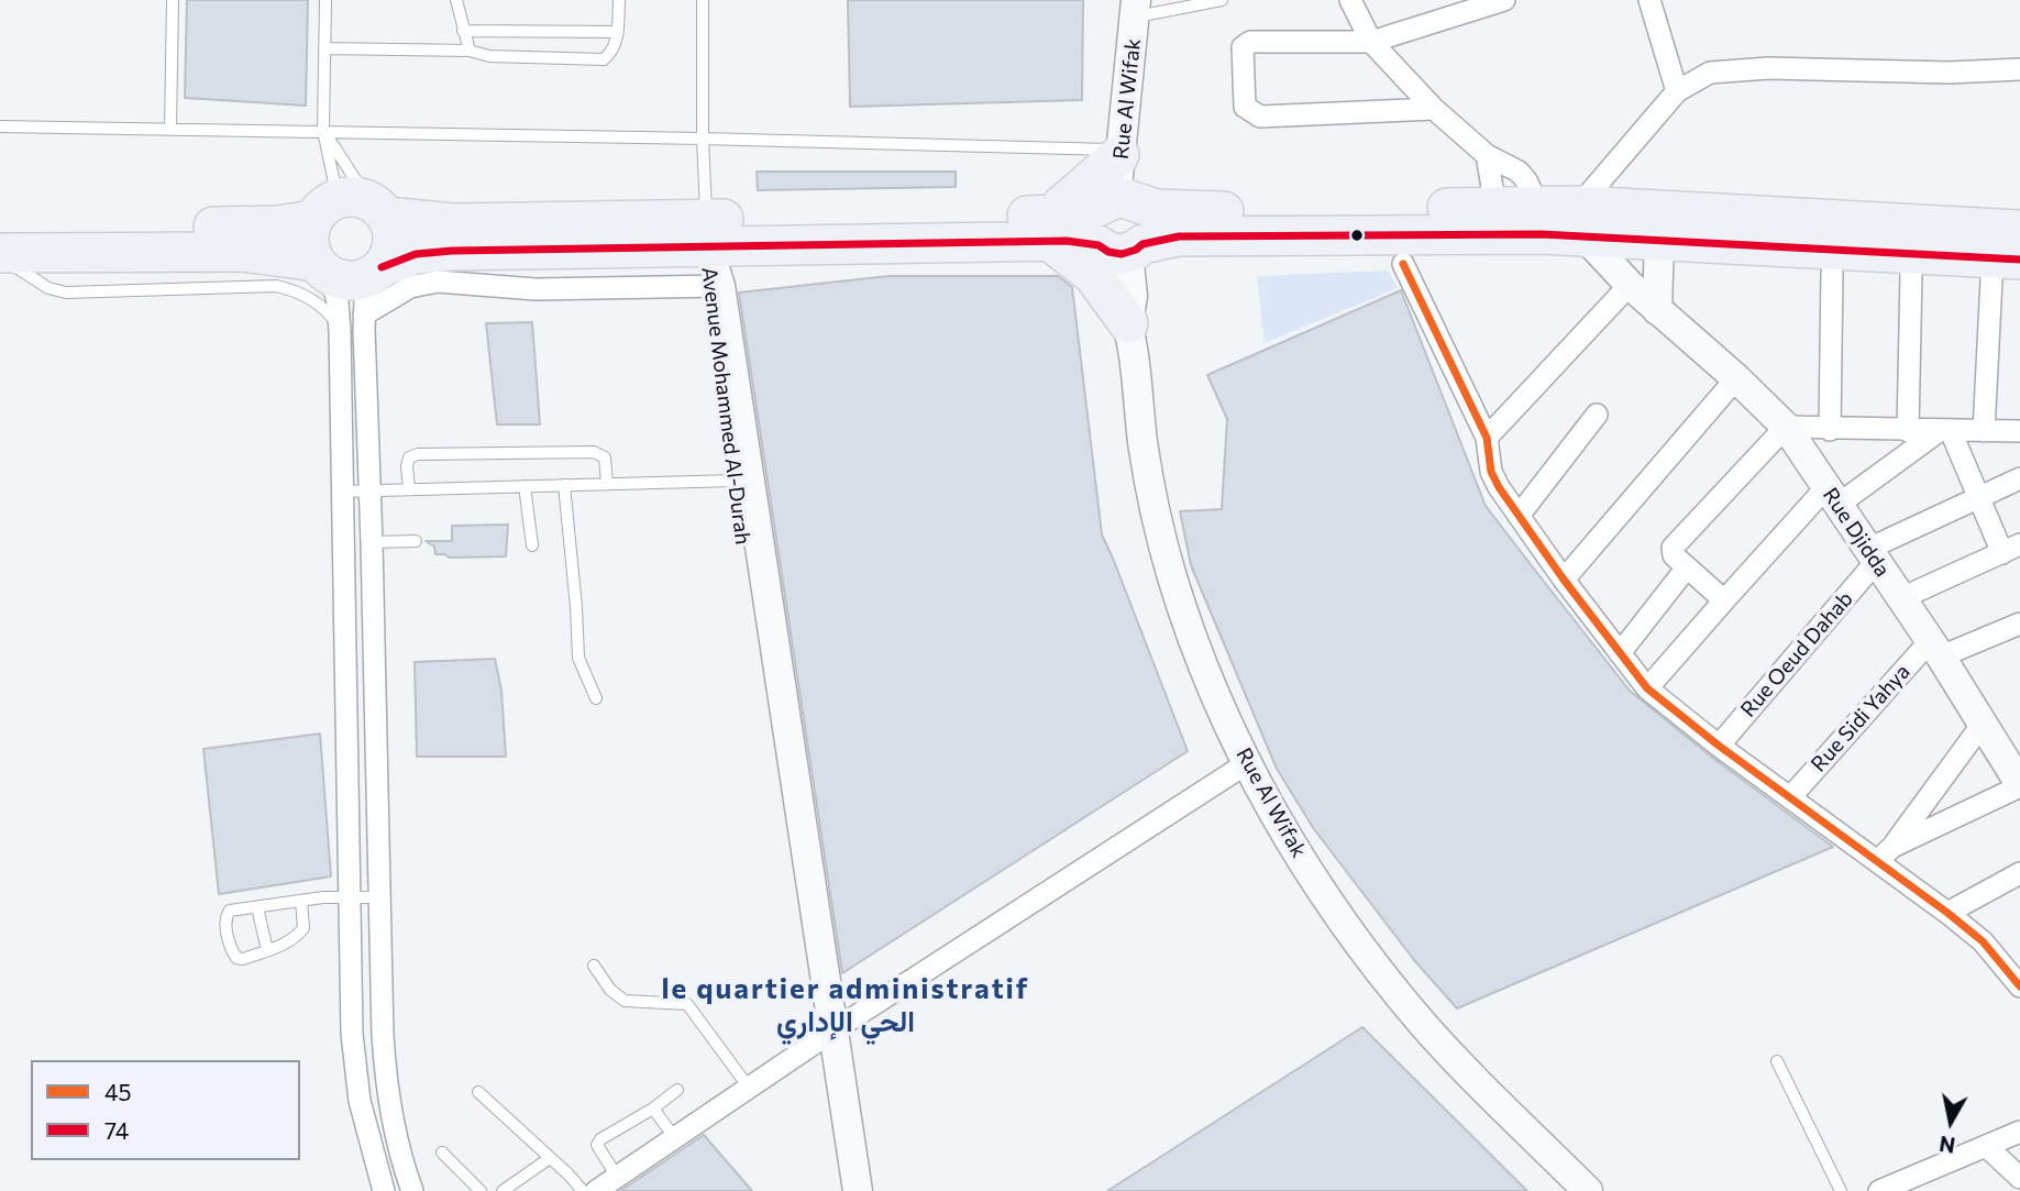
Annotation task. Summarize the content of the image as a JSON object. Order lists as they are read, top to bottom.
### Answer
{
  "streets": {
    "street": [
      "Rue Al Wifak",
      "Avenue Mohammed Al-Durah",
      "Rue Djidda",
      "Rue Oeud Dahab",
      "Rue Sidi Yahya"
    ]
  },
  "crossings": [
    ["Rue Djidda", "Rue Oeud Dahab"],
    ["Rue Djidda", "Rue Sidi Yahya"]
  ],
  "districts": ["le quartier administratif الحي الإداري"],
  "lines": ["transit line 74", "transit line 45"],
  "legend": ["45", "74"],
  "north": "bottom"
}
